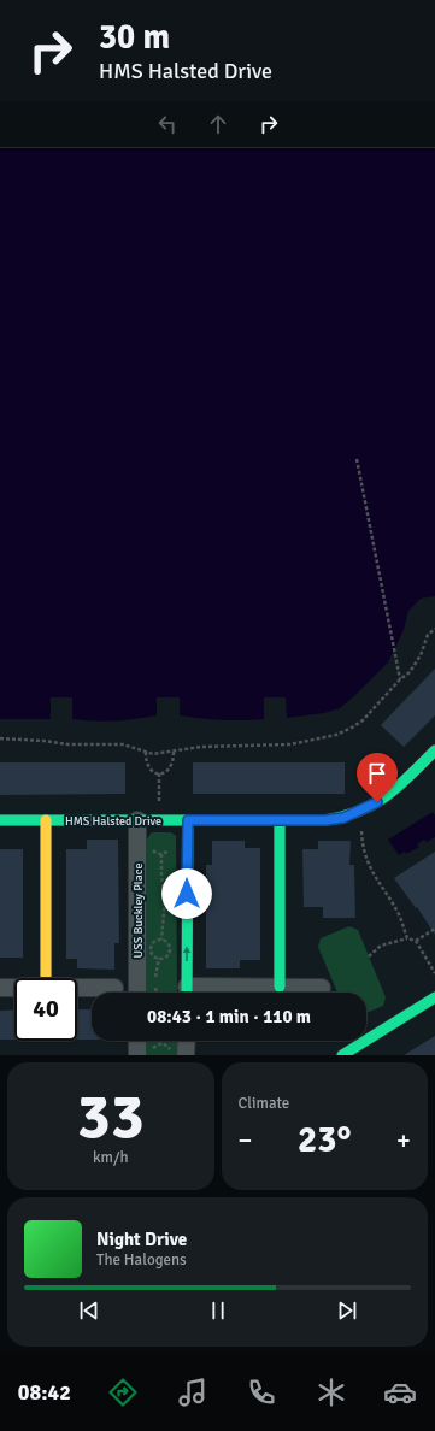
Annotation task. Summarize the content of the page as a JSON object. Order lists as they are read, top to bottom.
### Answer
{
  "streets": {
    "street": ["HMS Halsted Drive", "USS Buckley Place"]
  },
  "crossings": [
    ["HMS Halsted Drive", "USS Buckley Place"]
  ],
  "page": {
    "turn": ["30 m", "HMS Halsted Drive"],
    "limit": "40",
    "trip": "08:43 · 1 min · 110 m",
    "tile": [
      ["33", "km/h"],
      "Climate"
    ],
    "heat": ["−", "23°", "+"],
    "song": ["Night Drive", "The Halogens"],
    "tabs": "08:42"
  }
}
